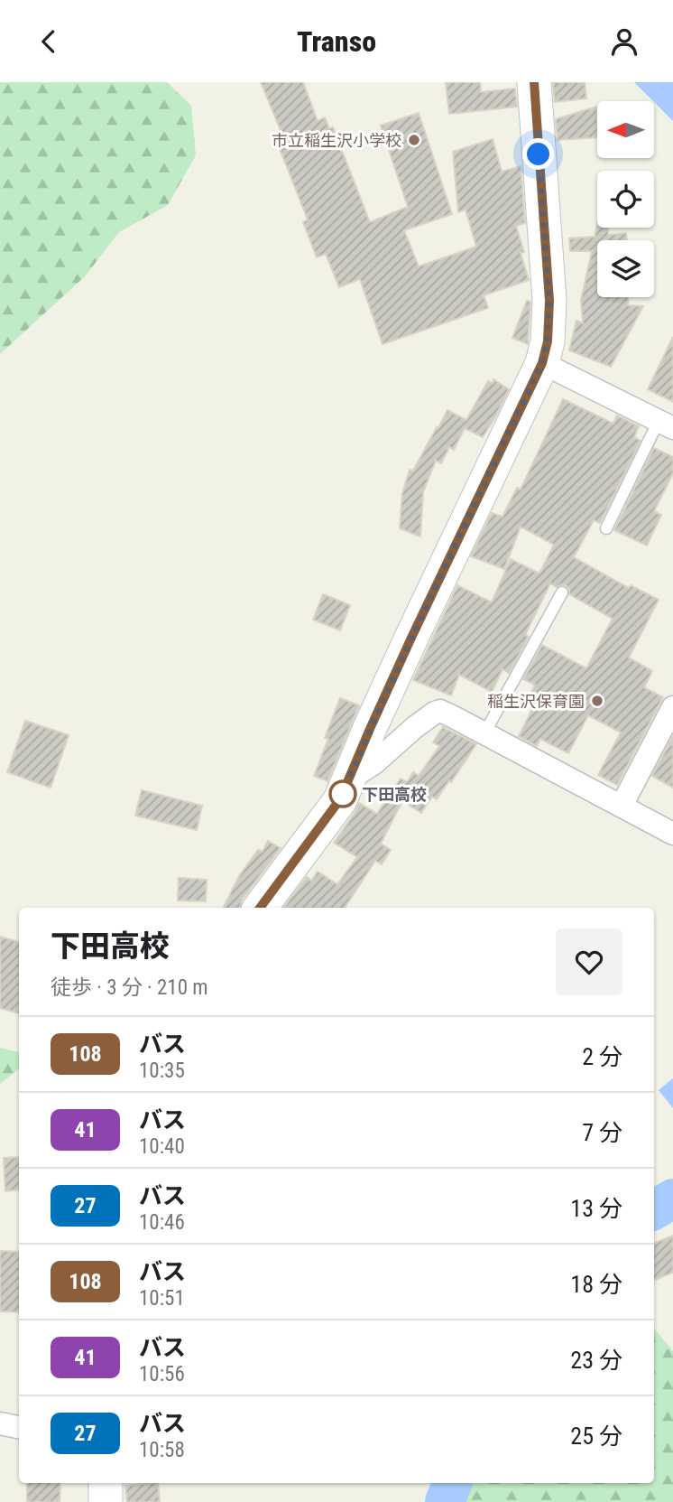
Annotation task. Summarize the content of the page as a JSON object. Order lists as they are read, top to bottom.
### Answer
{
  "places": ["市立稲生沢小学校", "稲生沢保育園", "下田高校"],
  "lines": ["bus line 108"],
  "north": "left",
  "page": {
    "header": "Transo",
    "heading": ["下田高校", "徒歩 · 3 分 · 210 m"],
    "list": [
      {
        "mark": "108",
        "name": "バス",
        "note": "10:35",
        "value": "2 分"
      },
      {
        "mark": "41",
        "name": "バス",
        "note": "10:40",
        "value": "7 分"
      },
      {
        "mark": "27",
        "name": "バス",
        "note": "10:46",
        "value": "13 分"
      },
      {
        "mark": "108",
        "name": "バス",
        "note": "10:51",
        "value": "18 分"
      },
      {
        "mark": "41",
        "name": "バス",
        "note": "10:56",
        "value": "23 分"
      },
      {
        "mark": "27",
        "name": "バス",
        "note": "10:58",
        "value": "25 分"
      }
    ]
  }
}
